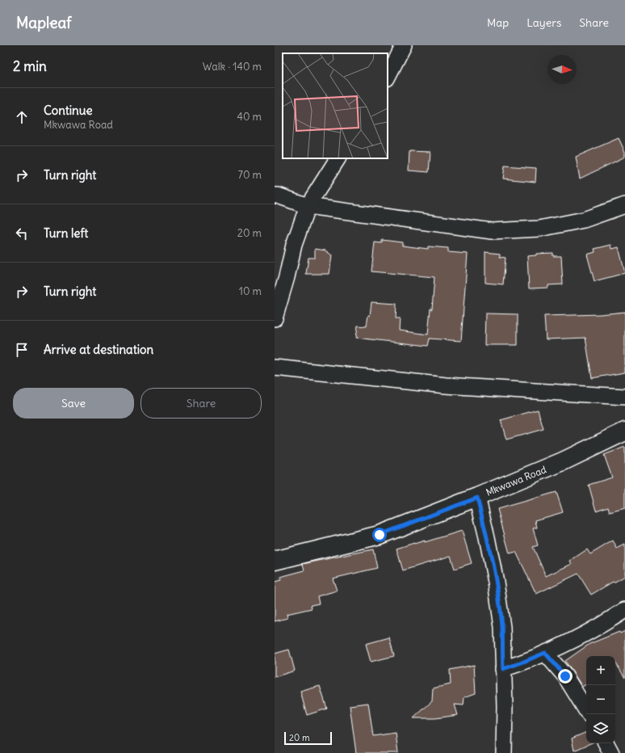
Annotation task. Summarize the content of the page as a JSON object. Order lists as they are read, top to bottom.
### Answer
{
  "streets": {
    "street": ["Mkwawa Road"]
  },
  "scale_bar": "20 m",
  "north": "right",
  "page": {
    "header": "Mapleaf",
    "nav": ["Map", "Layers", "Share"],
    "heading": ["2 min", "Walk · 140 m"],
    "list": [
      ["Continue", "Mkwawa Road", "40 m"],
      ["Turn right", "70 m"],
      ["Turn left", "20 m"],
      ["Turn right", "10 m"],
      "Arrive at destination"
    ],
    "buttons": ["Save", "Share"],
    "map_buttons": ["+", "−"],
    "scale": "20 m"
  }
}
